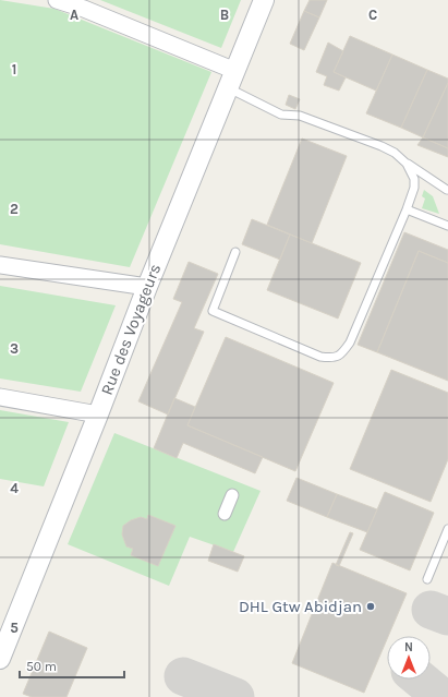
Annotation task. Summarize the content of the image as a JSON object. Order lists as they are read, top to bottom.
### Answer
{
  "streets": {
    "street": ["Rue des Voyageurs"]
  },
  "places": ["DHL Gtw Abidjan"],
  "scale_bar": "50 m",
  "north": "top",
  "grid": {
    "columns": ["A", "B", "C"],
    "rows": [
      "1",
      "2",
      "3",
      "4",
      "5"
    ]
  }
}
